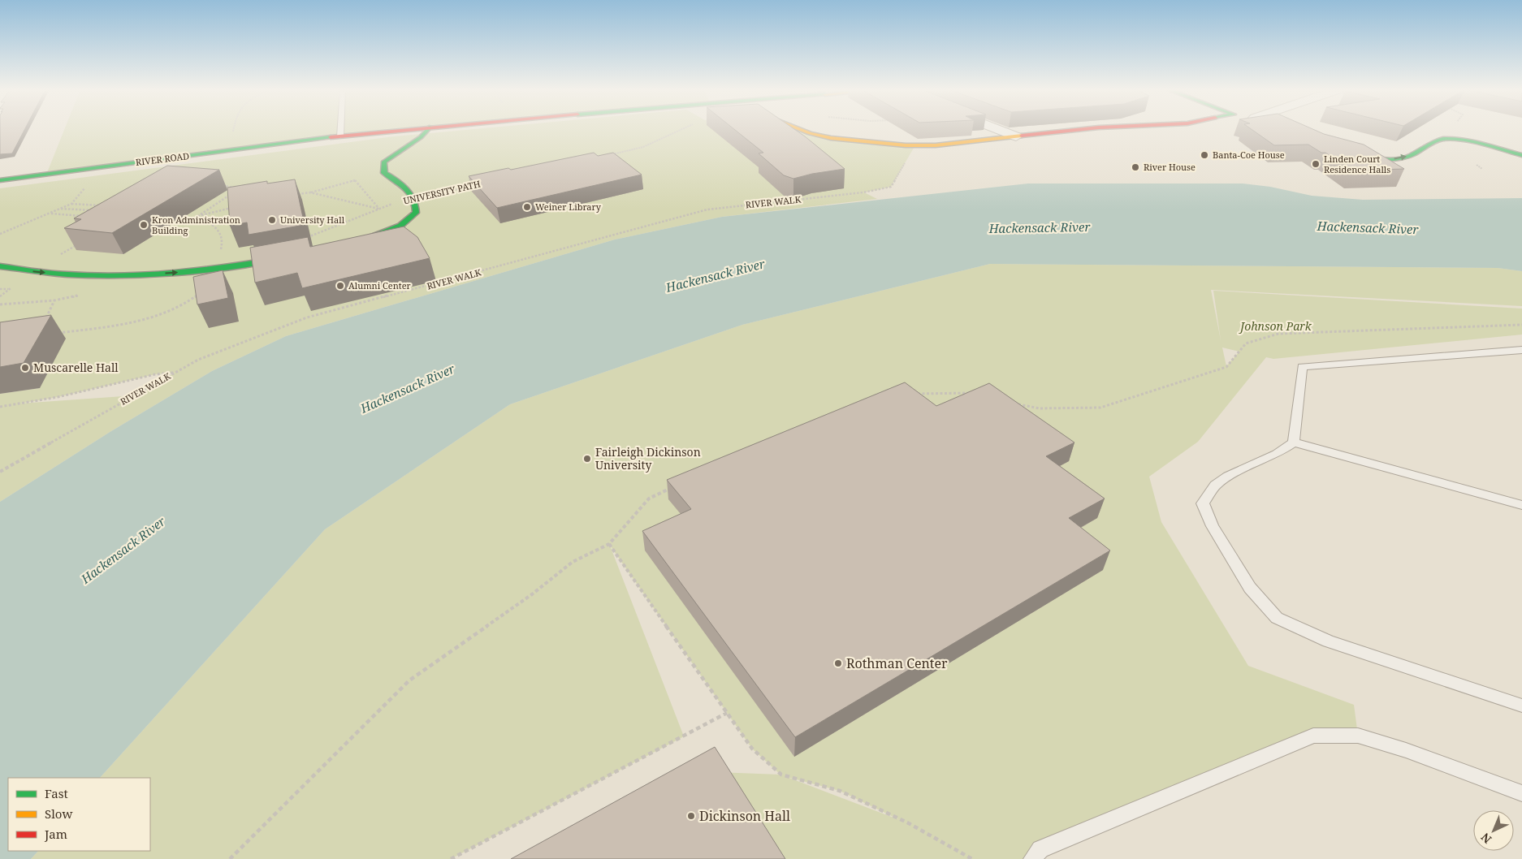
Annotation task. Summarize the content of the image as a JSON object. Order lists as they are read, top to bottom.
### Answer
{
  "streets": {
    "street": ["RIVER ROAD"],
    "path": ["UNIVERSITY PATH", "RIVER WALK"]
  },
  "water": ["Hackensack River"],
  "parks": ["Johnson Park"],
  "places": [
    "Banta-Coe House",
    "Linden Court Residence Halls",
    "River House",
    "Weiner Library",
    "University Hall",
    "Kron Administration Building",
    "Alumni Center",
    "Muscarelle Hall",
    "Fairleigh Dickinson University",
    "Rothman Center",
    "Dickinson Hall"
  ],
  "legend": ["Fast", "Slow", "Jam"],
  "north": "bottom left"
}
